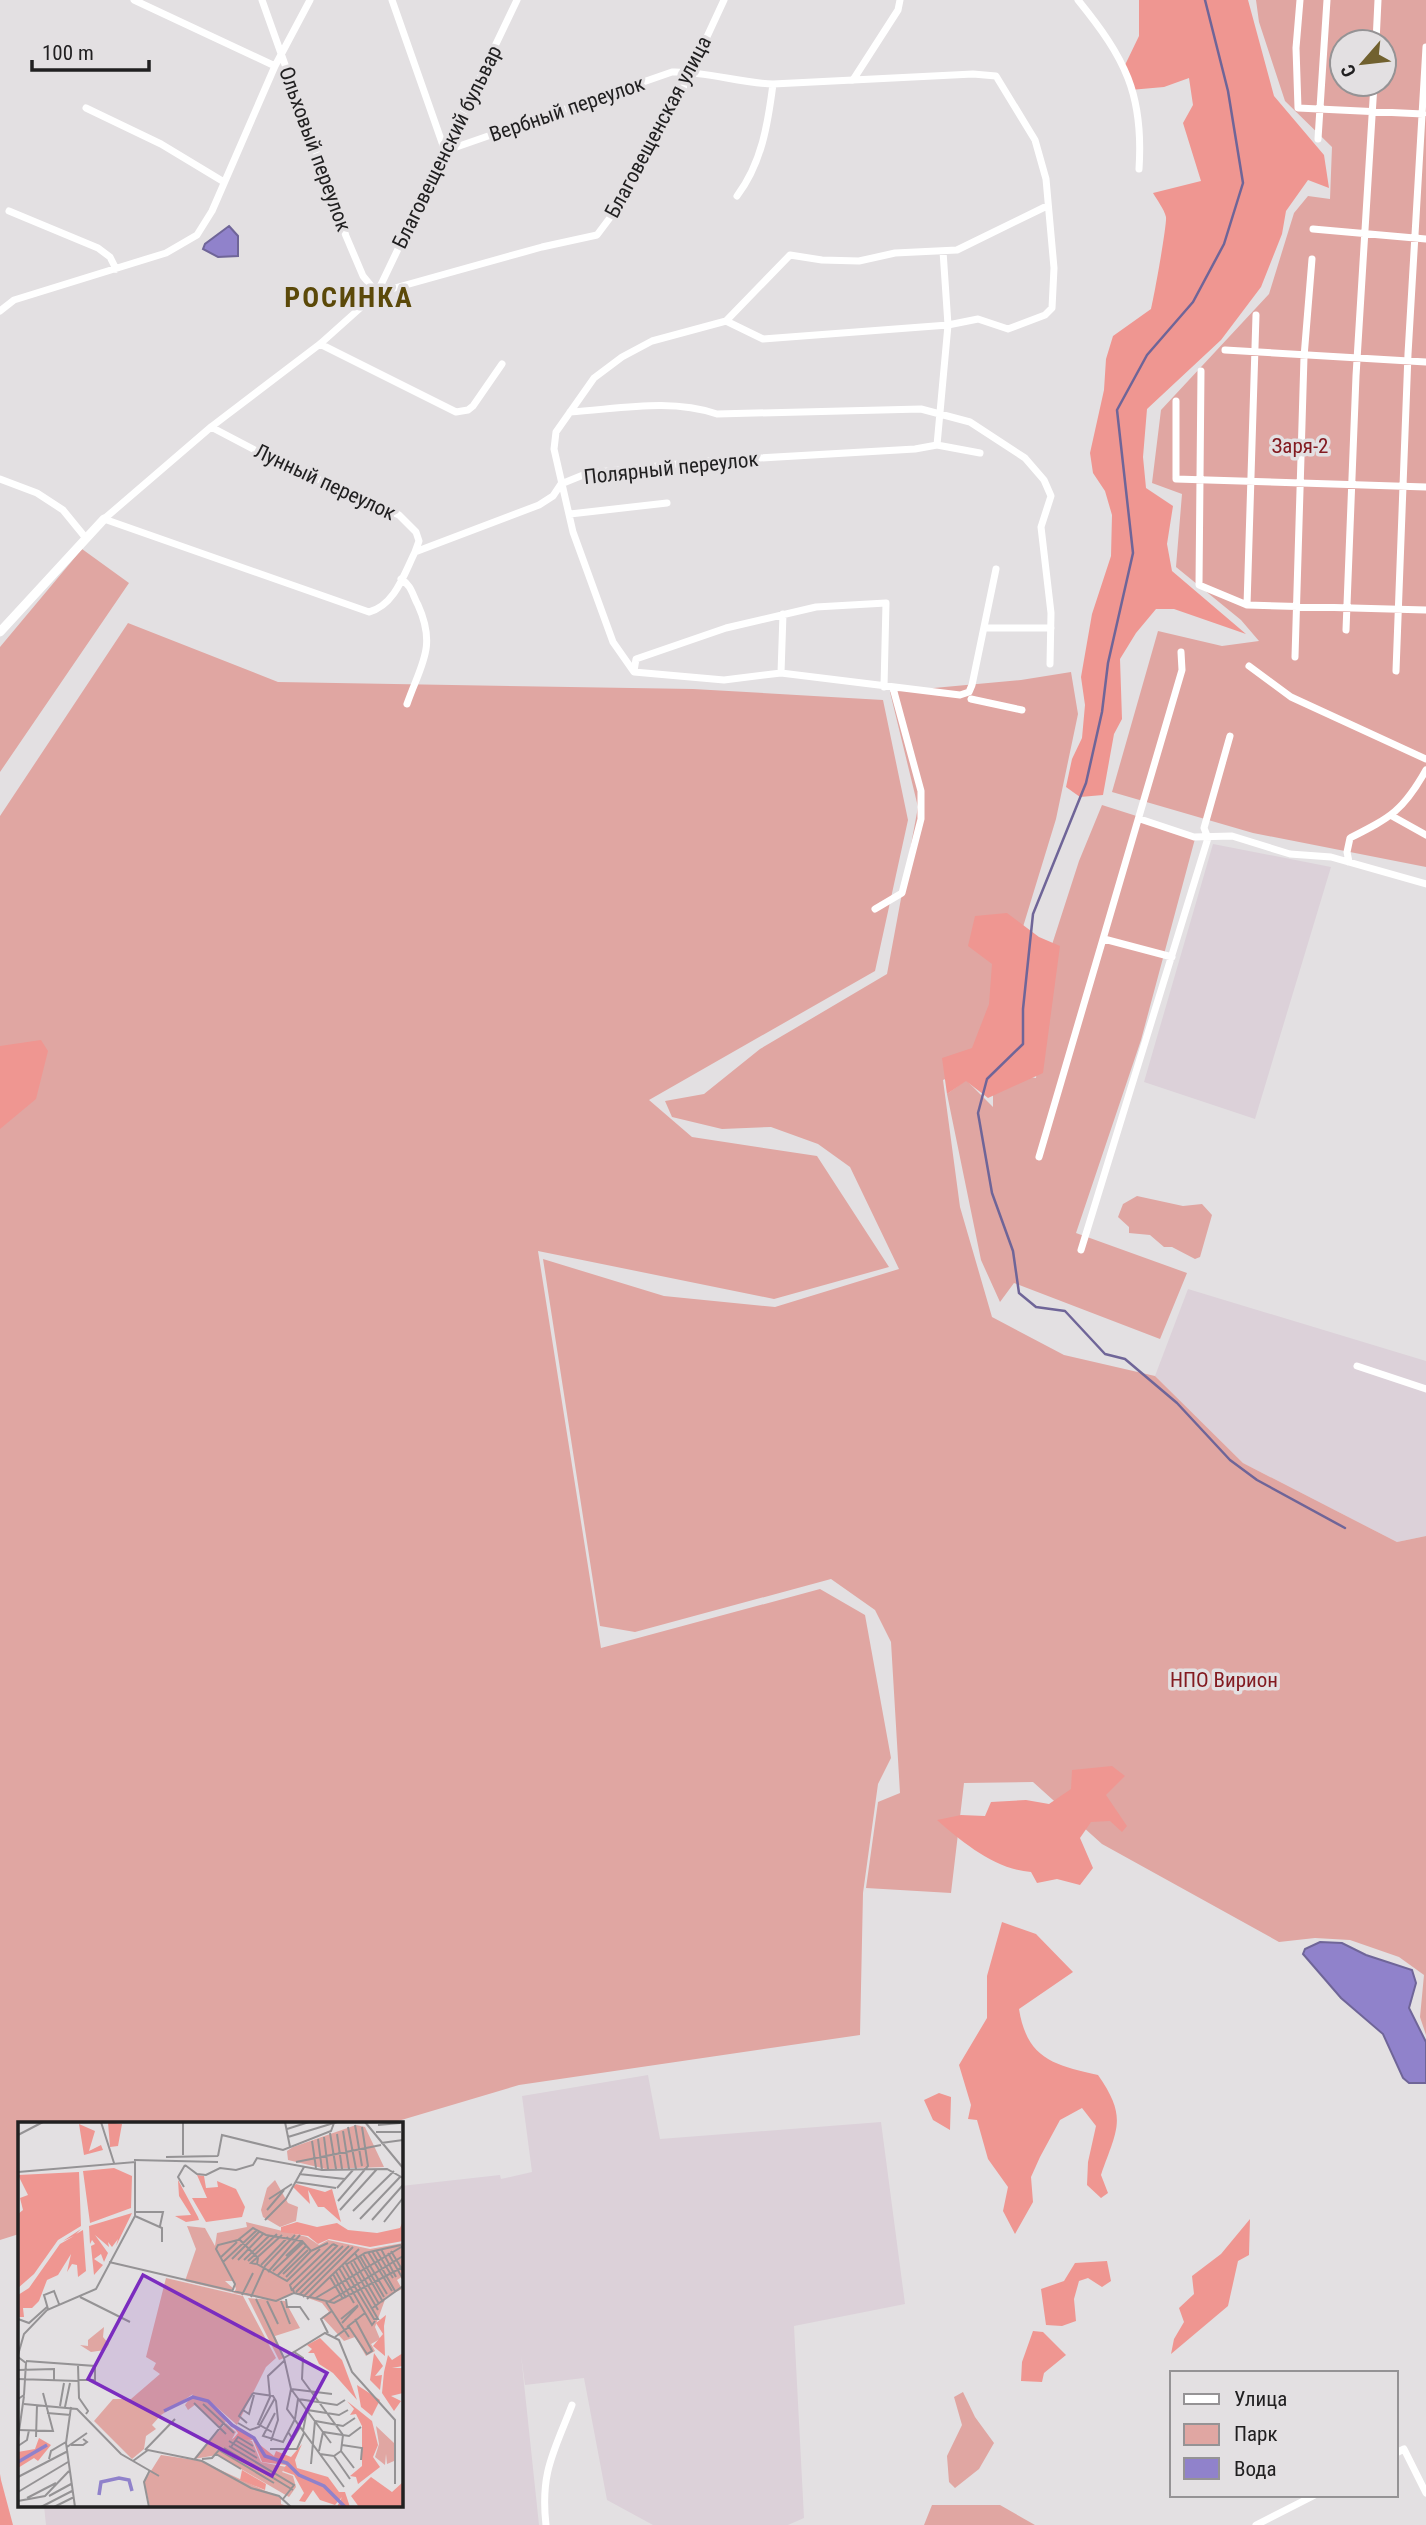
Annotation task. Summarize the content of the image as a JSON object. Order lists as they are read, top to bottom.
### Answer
{
  "streets": {
    "street": [
      "Вербный переулок",
      "Благовещенская улица",
      "Благовещенский бульвар",
      "Ольховый переулок",
      "Полярный переулок",
      "Лунный переулок"
    ]
  },
  "crossings": [
    ["Вербный переулок", "Благовещенская улица"],
    ["Вербный переулок", "Благовещенский бульвар"],
    ["Благовещенская улица", "Благовещенский бульвар"],
    ["Благовещенская улица", "Ольховый переулок"],
    ["Благовещенский бульвар", "Ольховый переулок"],
    ["Полярный переулок", "Лунный переулок"]
  ],
  "districts": ["РОСИНКА"],
  "parks": ["Заря-2", "НПО Вирион"],
  "legend": ["Улица", "Парк", "Вода"],
  "scale_bar": "100 m",
  "north": "bottom left"
}
